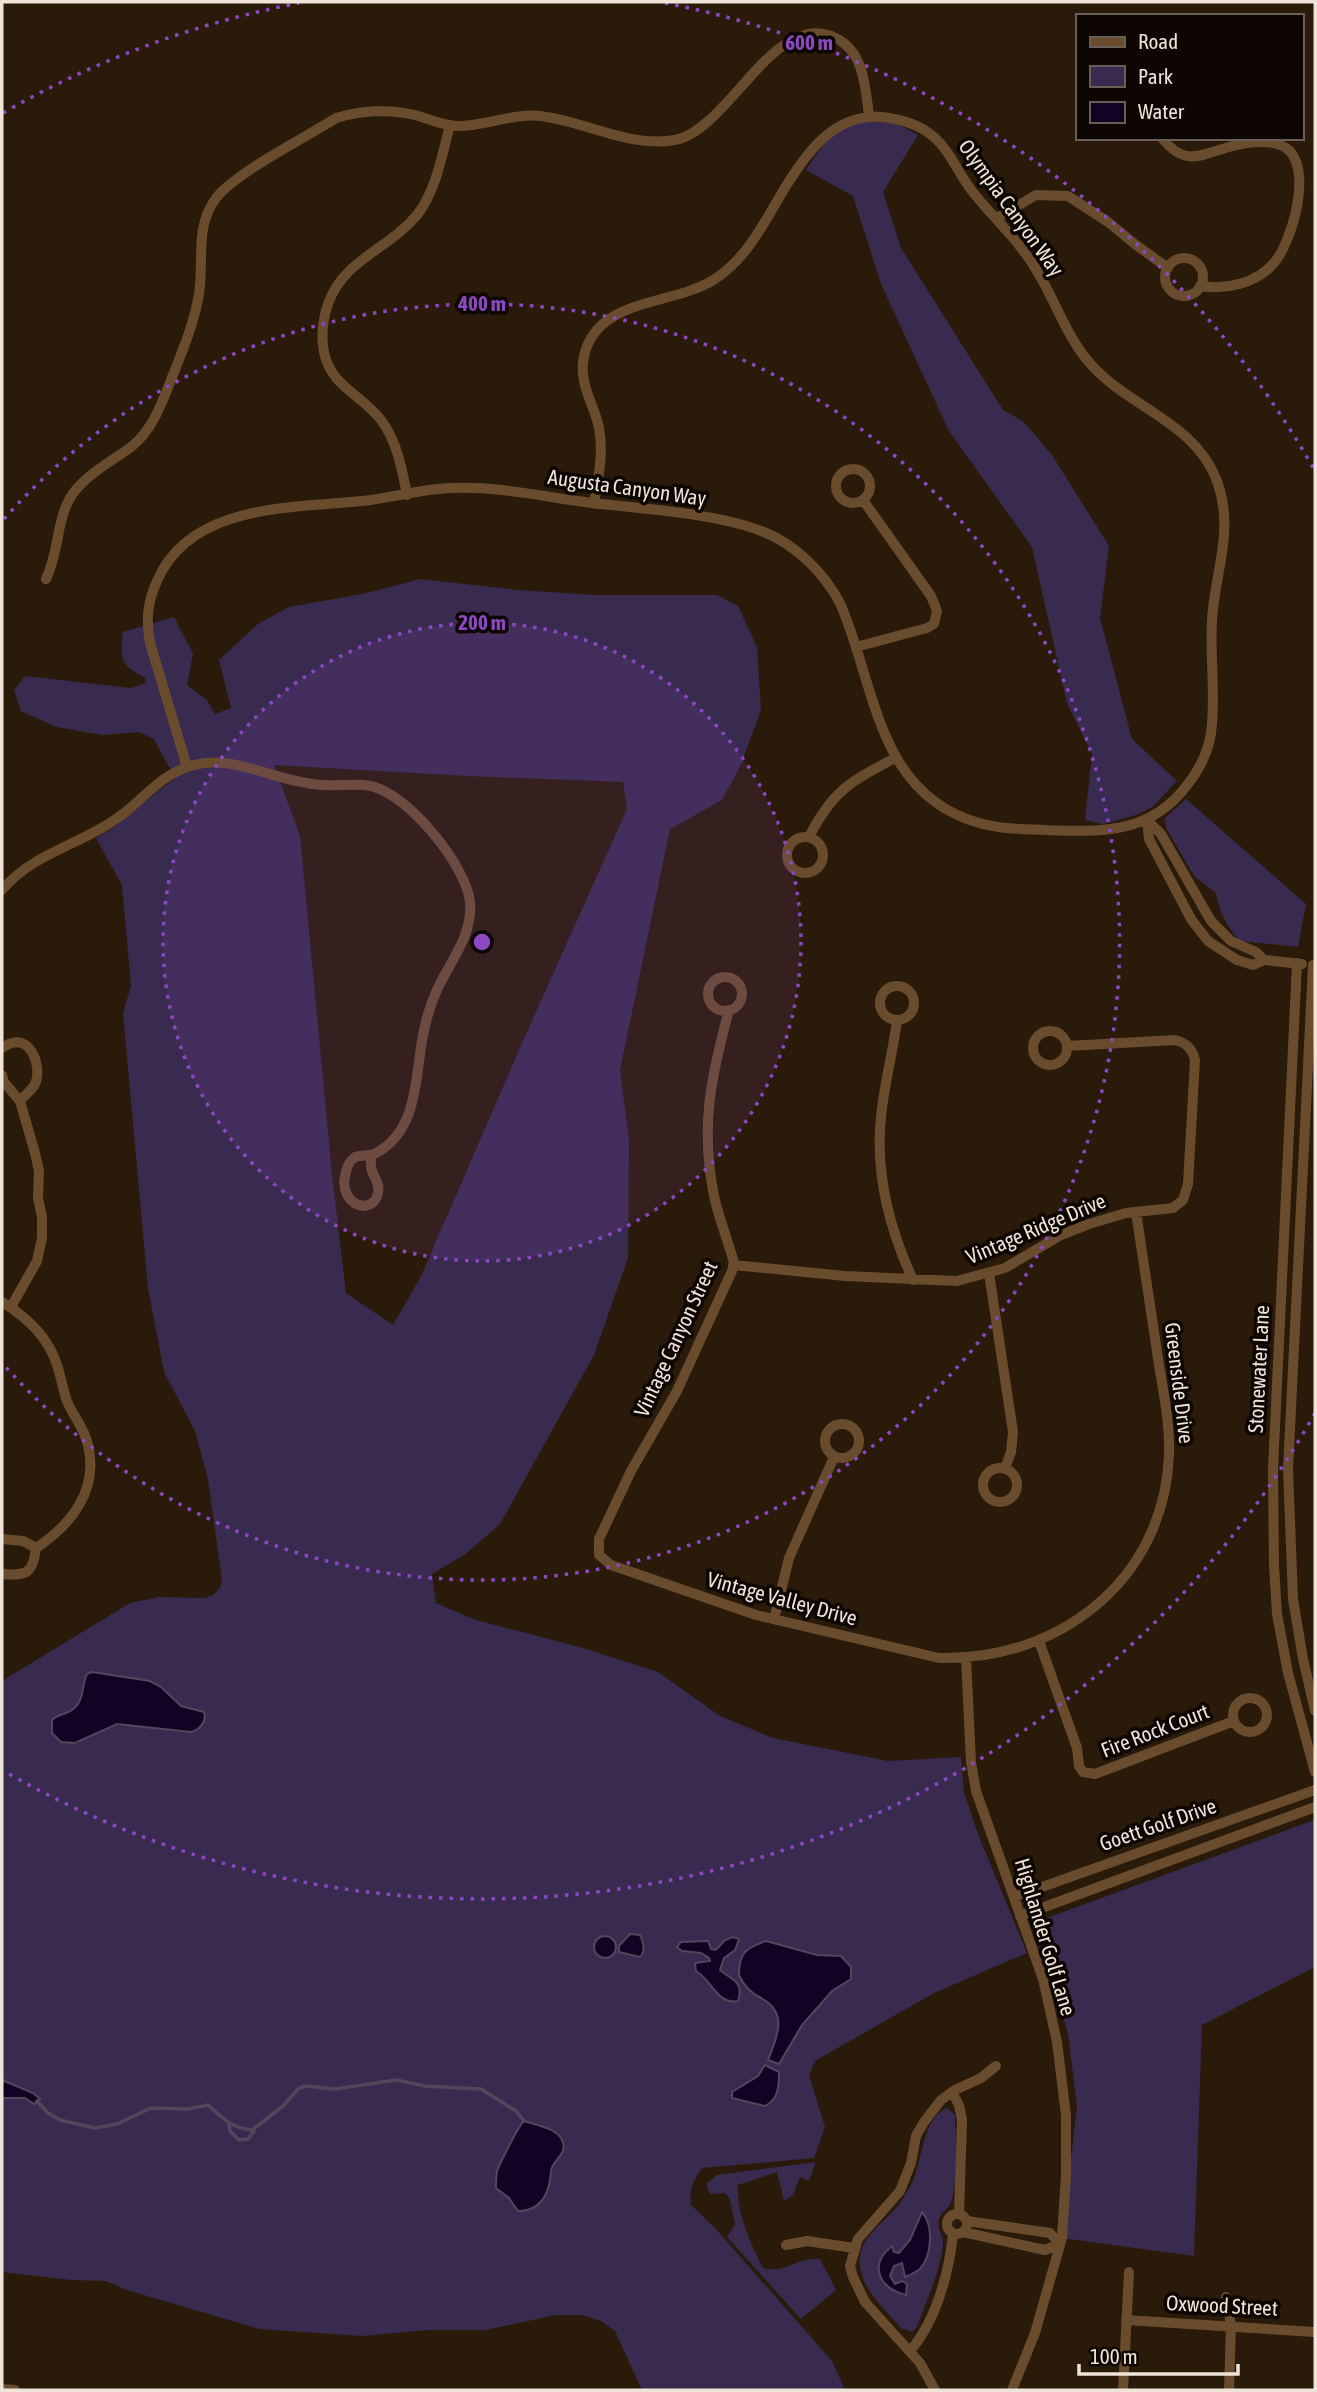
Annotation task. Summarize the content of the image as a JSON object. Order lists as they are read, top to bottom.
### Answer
{
  "streets": {
    "street": [
      "Olympia Canyon Way",
      "Augusta Canyon Way",
      "Vintage Ridge Drive",
      "Vintage Canyon Street",
      "Stonewater Lane",
      "Greenside Drive",
      "Vintage Valley Drive",
      "Fire Rock Court",
      "Goett Golf Drive",
      "Highlander Golf Lane",
      "Oxwood Street"
    ]
  },
  "crossings": [
    ["Olympia Canyon Way", "Augusta Canyon Way"],
    ["Vintage Ridge Drive", "Vintage Canyon Street"],
    ["Vintage Ridge Drive", "Greenside Drive"],
    ["Vintage Canyon Street", "Vintage Valley Drive"],
    ["Greenside Drive", "Vintage Valley Drive"],
    ["Greenside Drive", "Fire Rock Court"],
    ["Greenside Drive", "Highlander Golf Lane"],
    ["Vintage Valley Drive", "Highlander Golf Lane"],
    ["Goett Golf Drive", "Highlander Golf Lane"]
  ],
  "legend": ["Road", "Park", "Water"],
  "scale_bar": "100 m",
  "rings": ["600 m", "400 m", "200 m"]
}
